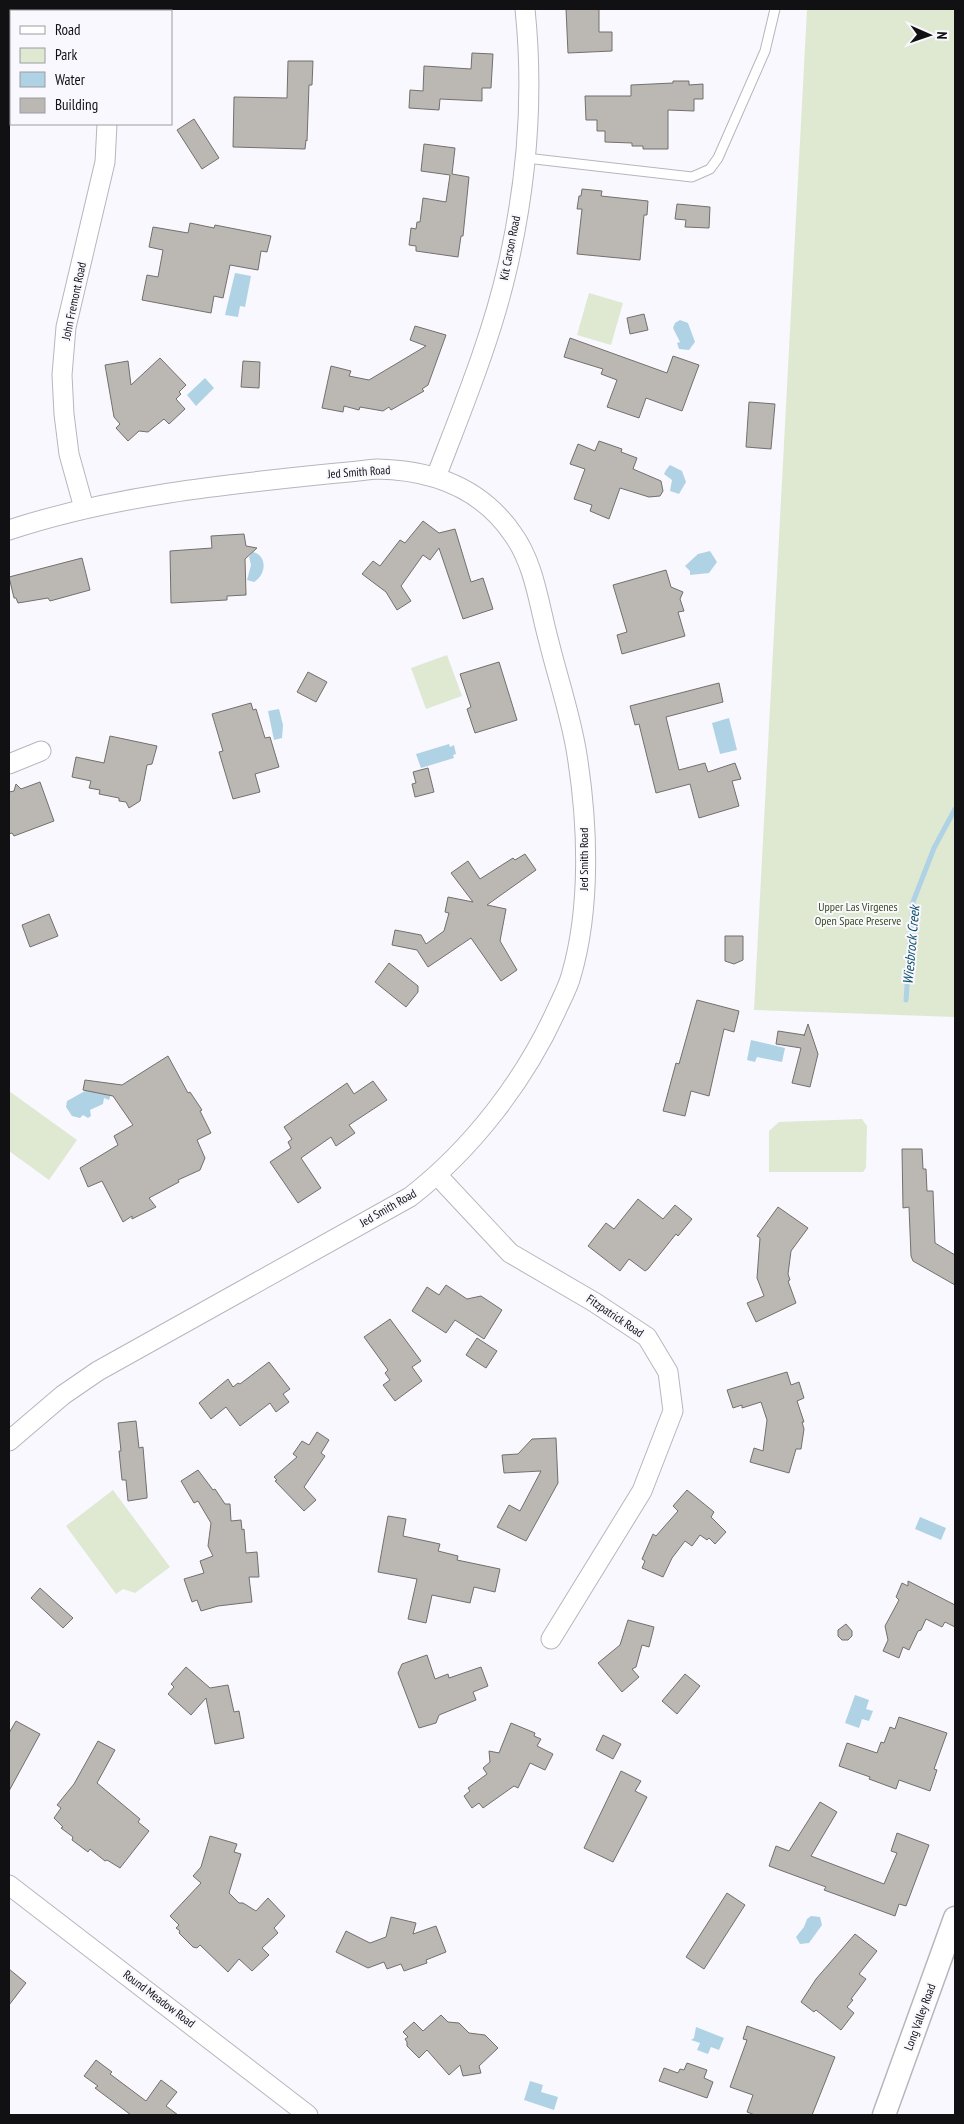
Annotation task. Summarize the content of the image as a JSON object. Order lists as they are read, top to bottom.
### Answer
{
  "streets": {
    "street": [
      "Kit Carson Road",
      "John Fremont Road",
      "Jed Smith Road",
      "Fitzpatrick Road",
      "Round Meadow Road",
      "Long Valley Road"
    ]
  },
  "crossings": [
    ["Kit Carson Road", "Jed Smith Road"],
    ["John Fremont Road", "Jed Smith Road"],
    ["Jed Smith Road", "Fitzpatrick Road"]
  ],
  "water": ["Wiesbrock Creek"],
  "parks": ["Upper Las Virgenes Open Space Preserve"],
  "legend": [
    "Road",
    "Park",
    "Water",
    "Building"
  ],
  "north": "right"
}
